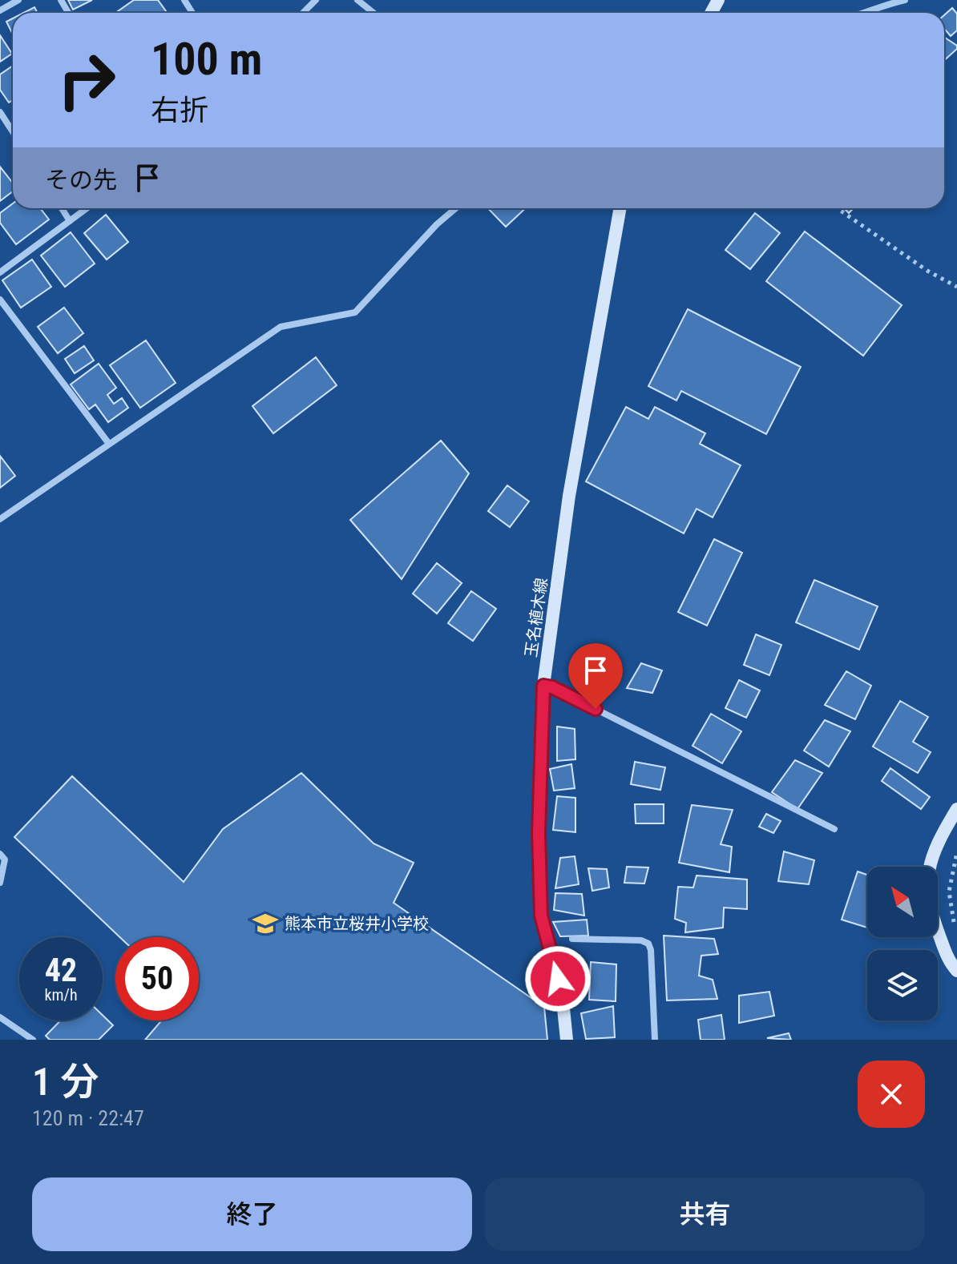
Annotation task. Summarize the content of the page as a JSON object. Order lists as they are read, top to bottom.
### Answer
{
  "streets": {
    "main road": ["玉名植木線"]
  },
  "places": {
    "school or university": ["熊本市立桜井小学校"]
  },
  "north": "top left",
  "page": {
    "turn": ["100 m", "右折"],
    "then": "その先",
    "speed": "42 km/h",
    "limit": "50",
    "heading": ["1 分", "120 m · 22:47"],
    "buttons": ["終了", "共有"]
  }
}
